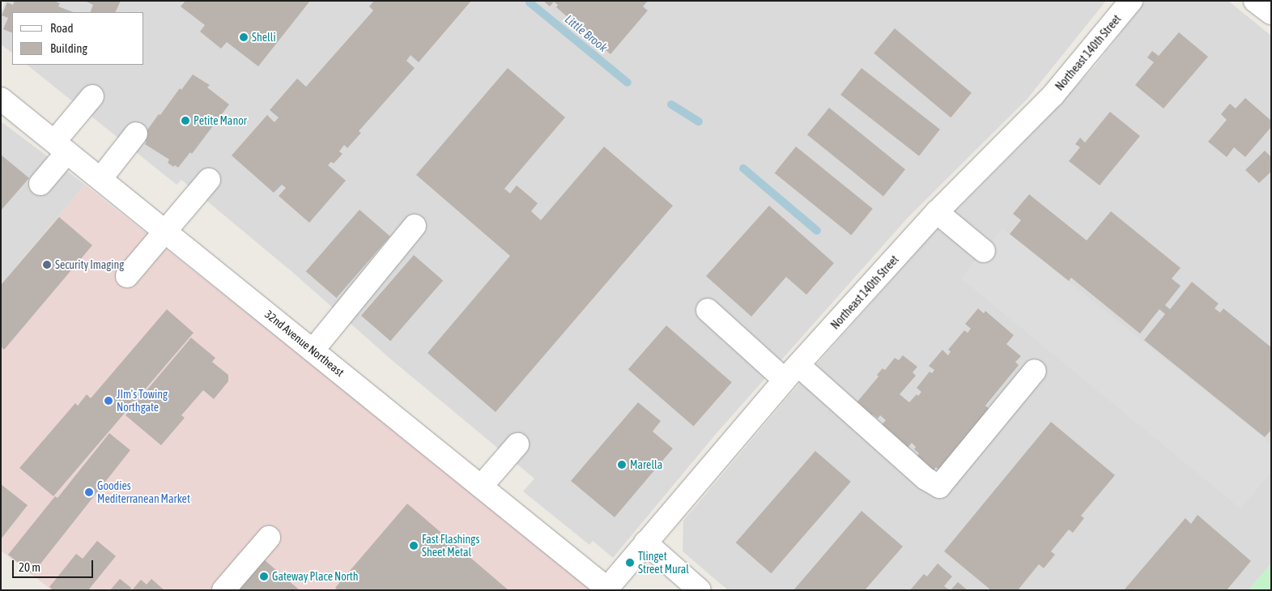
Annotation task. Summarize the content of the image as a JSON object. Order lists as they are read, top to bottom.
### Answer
{
  "streets": {
    "street": ["Northeast 140th Street", "32nd Avenue Northeast"]
  },
  "crossings": [
    ["Northeast 140th Street", "32nd Avenue Northeast"]
  ],
  "water": ["Little Brook"],
  "places": [
    "Shelli",
    "Petite Manor",
    "Security Imaging",
    "JIm's Towing Northgate",
    "Marella",
    "Goodies Mediterranean Market",
    "Fast Flashings Sheet Metal",
    "Tlinget Street Mural",
    "Gateway Place North"
  ],
  "legend": ["Road", "Building"],
  "scale_bar": "20 m"
}
